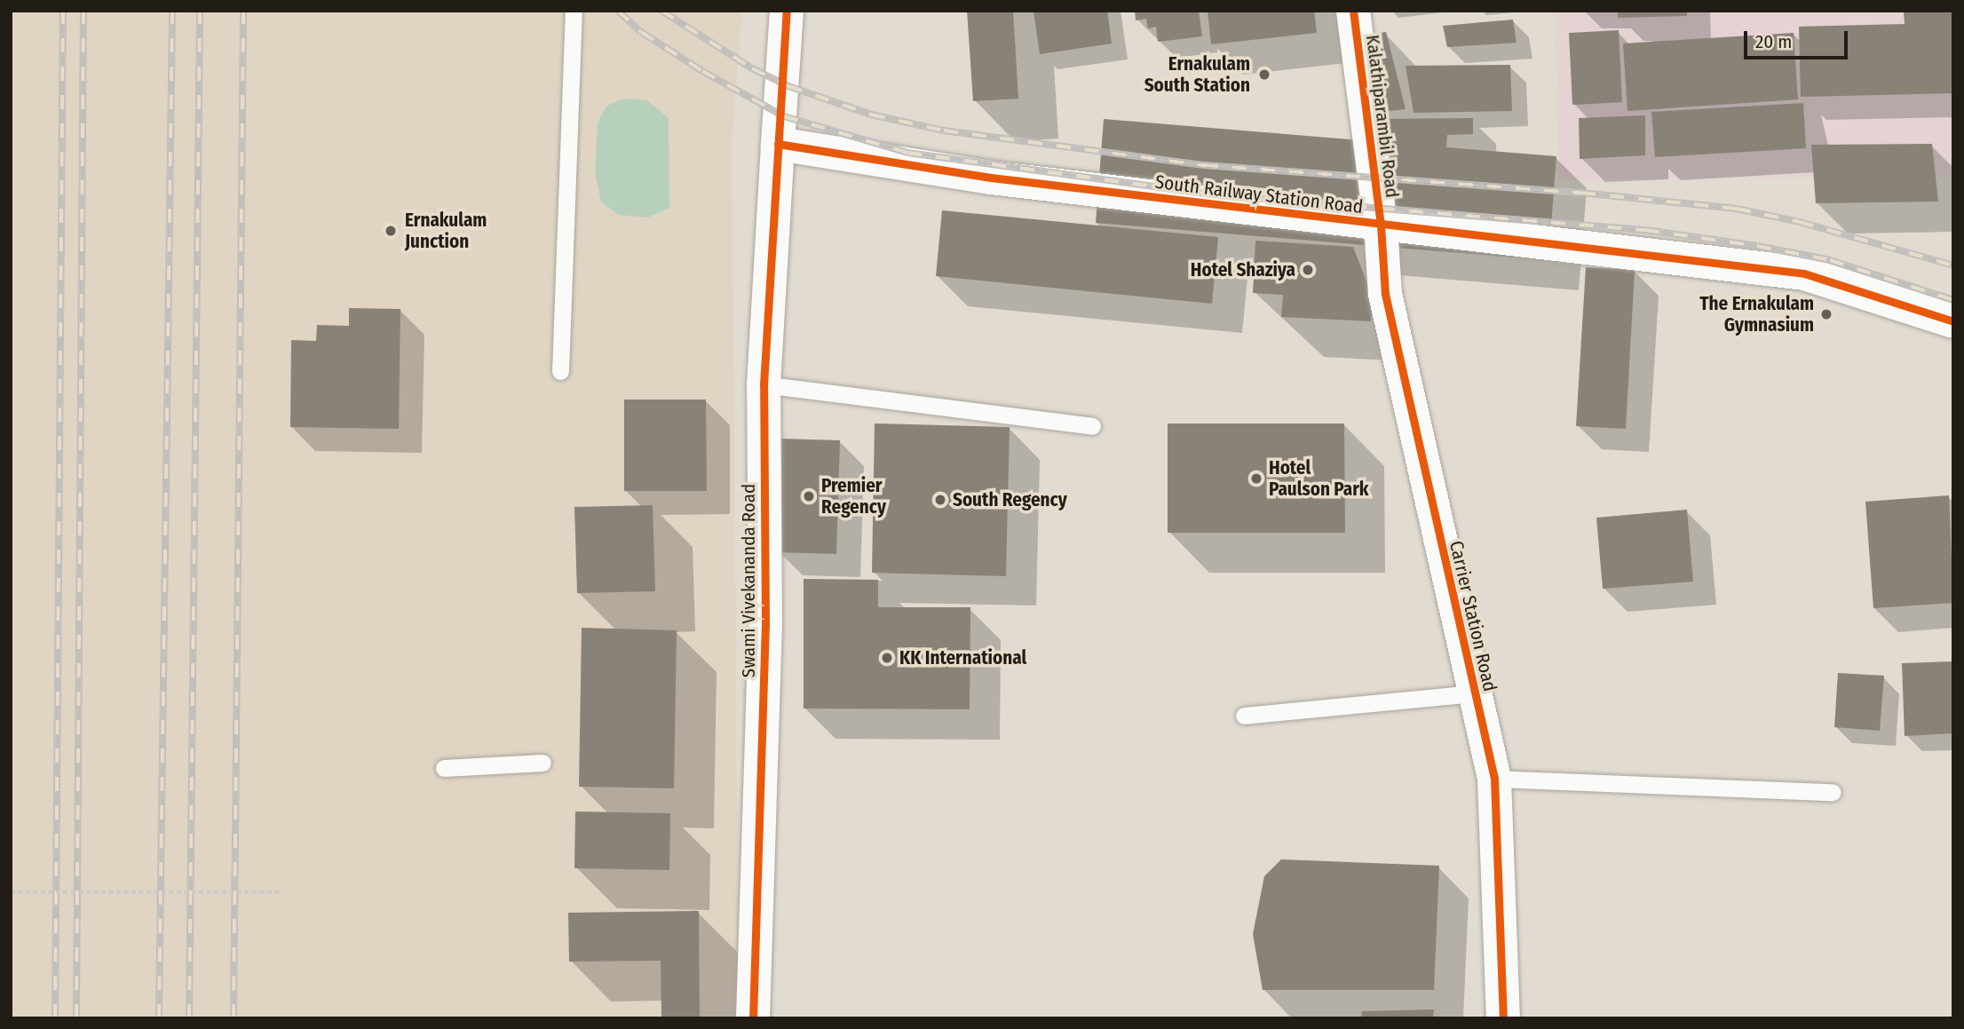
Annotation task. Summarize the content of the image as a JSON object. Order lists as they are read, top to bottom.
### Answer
{
  "streets": {
    "street": [
      "Kalathiparambil Road",
      "South Railway Station Road",
      "Swami Vivekananda Road",
      "Carrier Station Road"
    ]
  },
  "crossings": [
    ["Kalathiparambil Road", "South Railway Station Road"],
    ["Kalathiparambil Road", "Carrier Station Road"],
    ["South Railway Station Road", "Swami Vivekananda Road"],
    ["South Railway Station Road", "Carrier Station Road"]
  ],
  "places": [
    "Ernakulam South Station",
    "Ernakulam Junction",
    "Hotel Shaziya",
    "The Ernakulam Gymnasium",
    "Hotel Paulson Park",
    "Premier Regency",
    "South Regency",
    "KK International"
  ],
  "scale_bar": "20 m"
}
